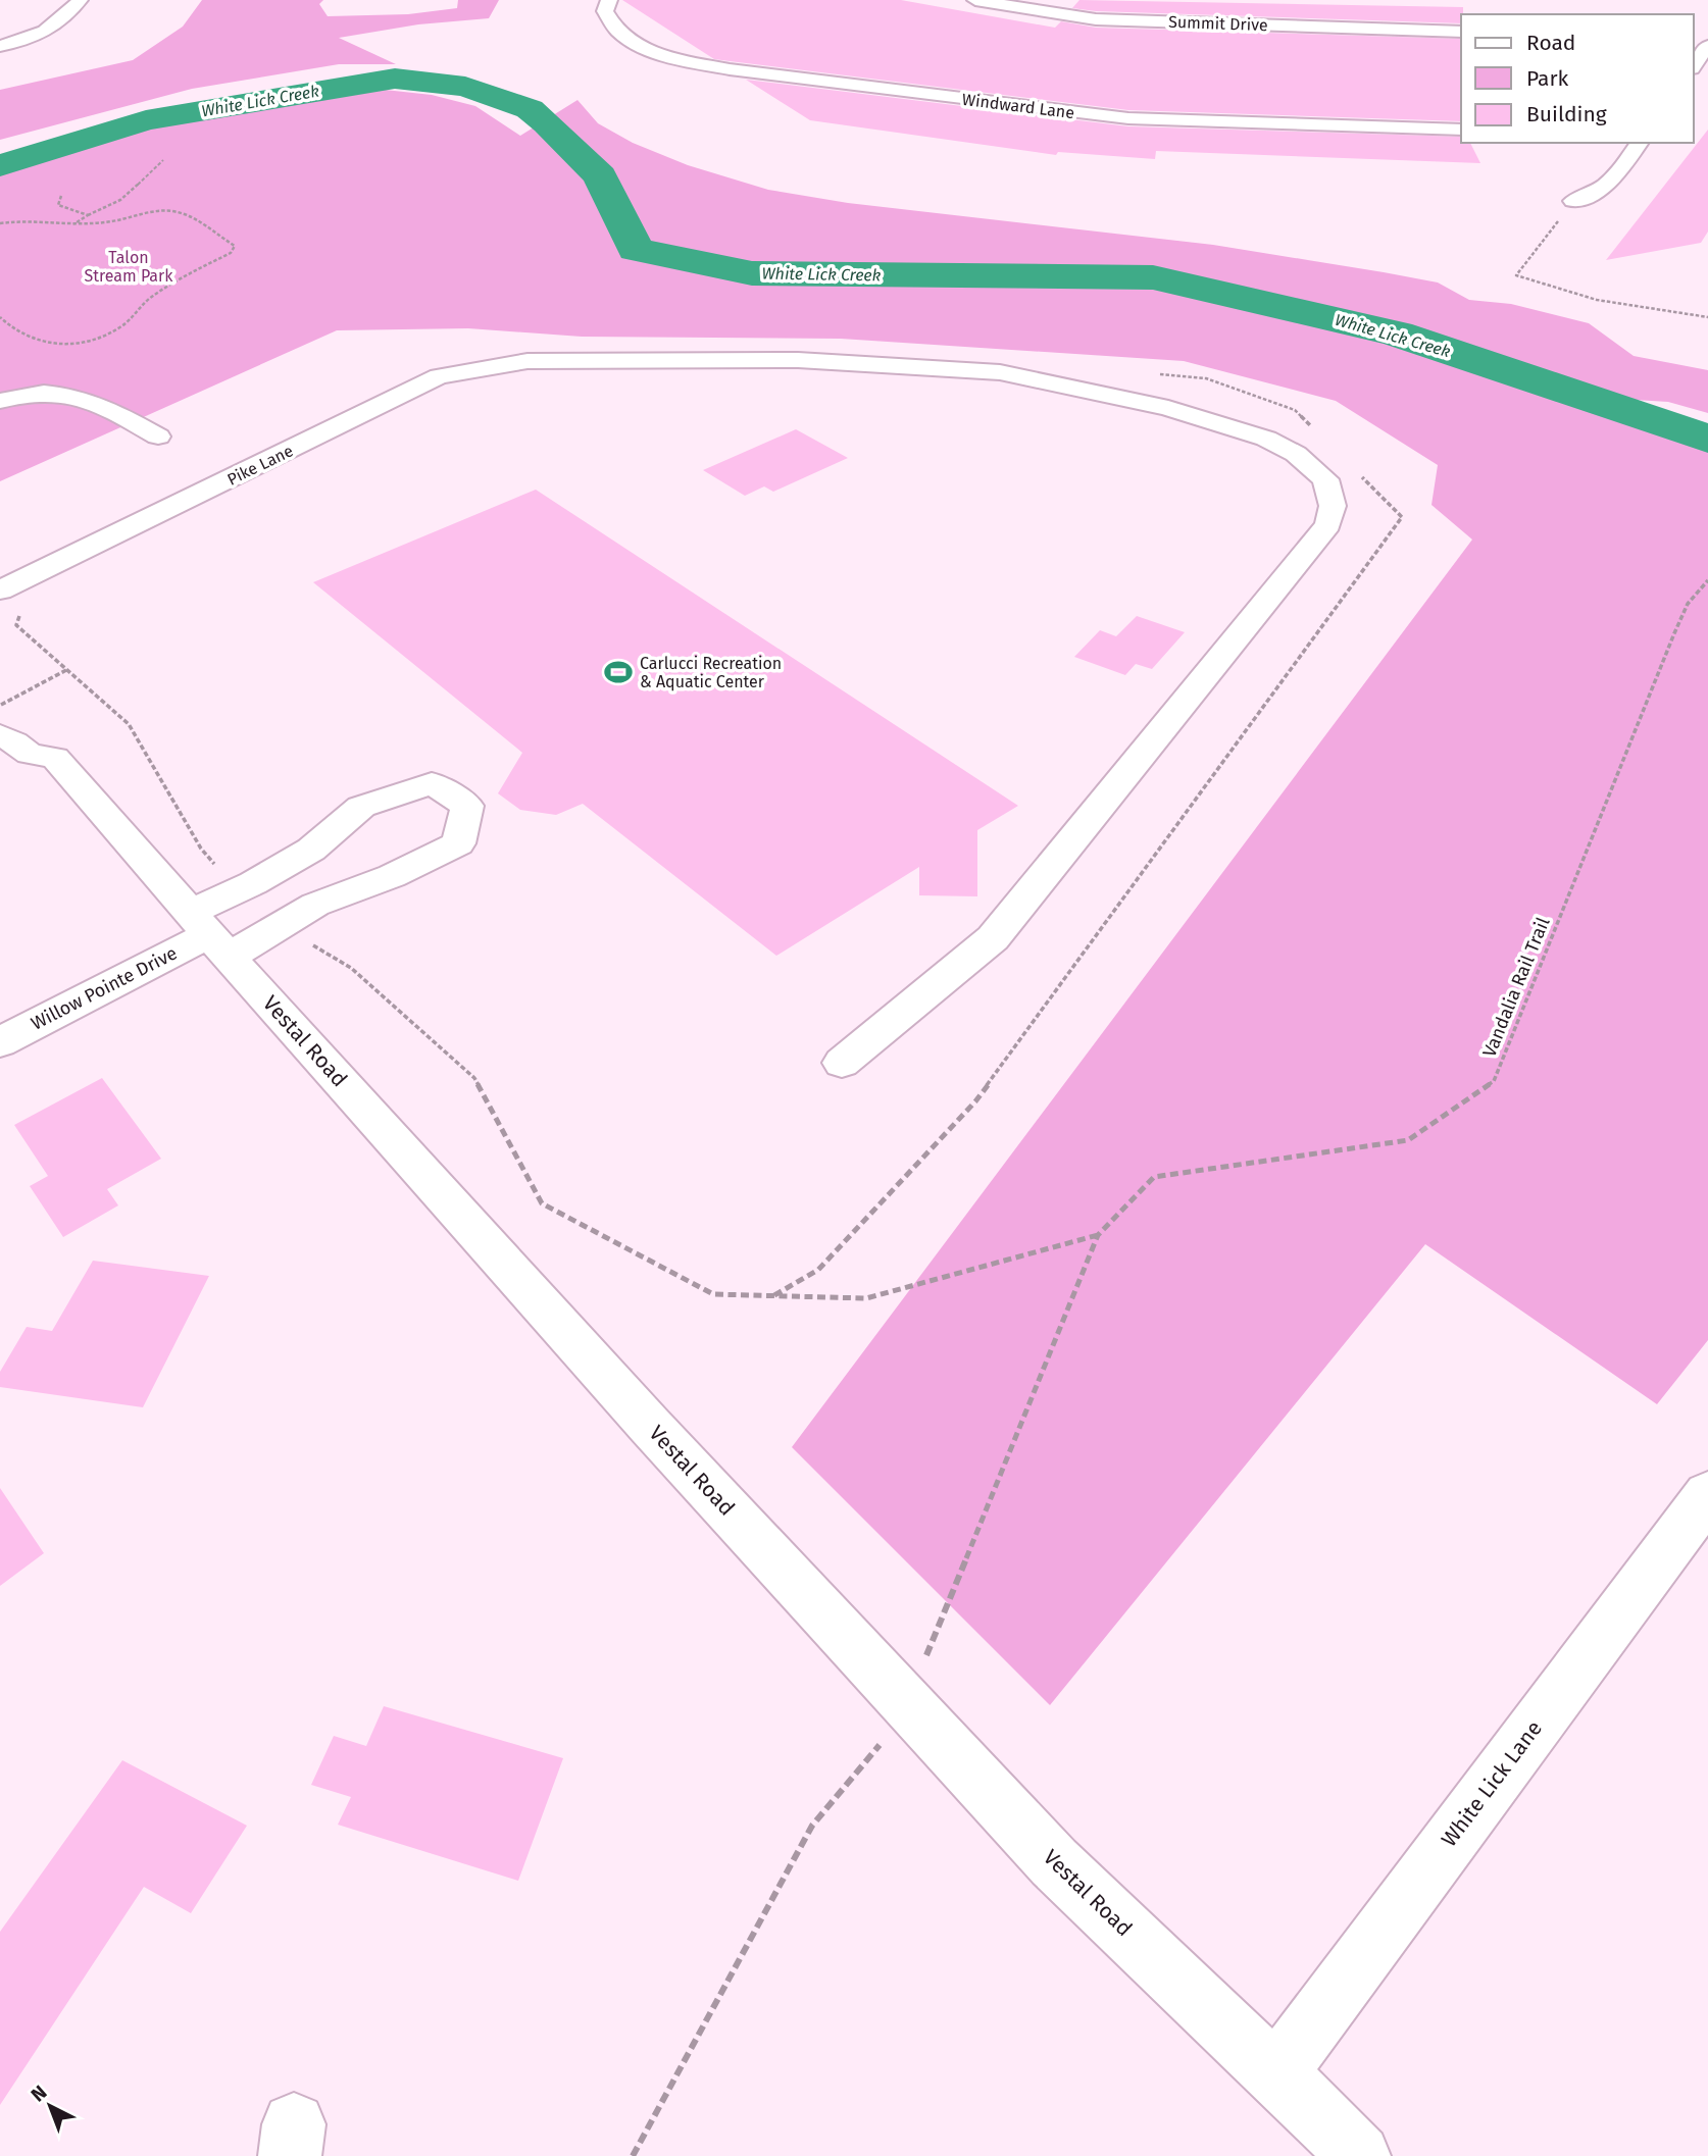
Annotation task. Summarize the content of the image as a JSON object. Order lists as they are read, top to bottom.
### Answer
{
  "streets": {
    "street": [
      "Summit Drive",
      "Windward Lane",
      "Pike Lane",
      "Willow Pointe Drive",
      "Vestal Road",
      "White Lick Lane"
    ],
    "path": ["Vandalia Rail Trail"]
  },
  "crossings": [
    ["Willow Pointe Drive", "Vestal Road"],
    ["Vestal Road", "White Lick Lane"]
  ],
  "water": ["White Lick Creek"],
  "parks": ["Talon Stream Park"],
  "places": {
    "sports": ["Carlucci Recreation & Aquatic Center"]
  },
  "legend": ["Road", "Park", "Building"],
  "north": "top left"
}
